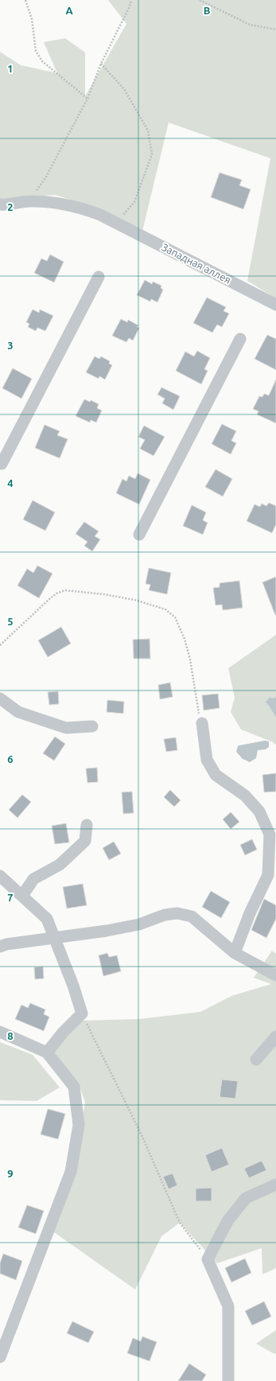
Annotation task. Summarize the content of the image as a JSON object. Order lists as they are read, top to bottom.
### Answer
{
  "streets": {
    "street": ["Западная аллея"]
  },
  "grid": {
    "columns": ["A", "B"],
    "rows": [
      "1",
      "2",
      "3",
      "4",
      "5",
      "6",
      "7",
      "8",
      "9"
    ]
  }
}
